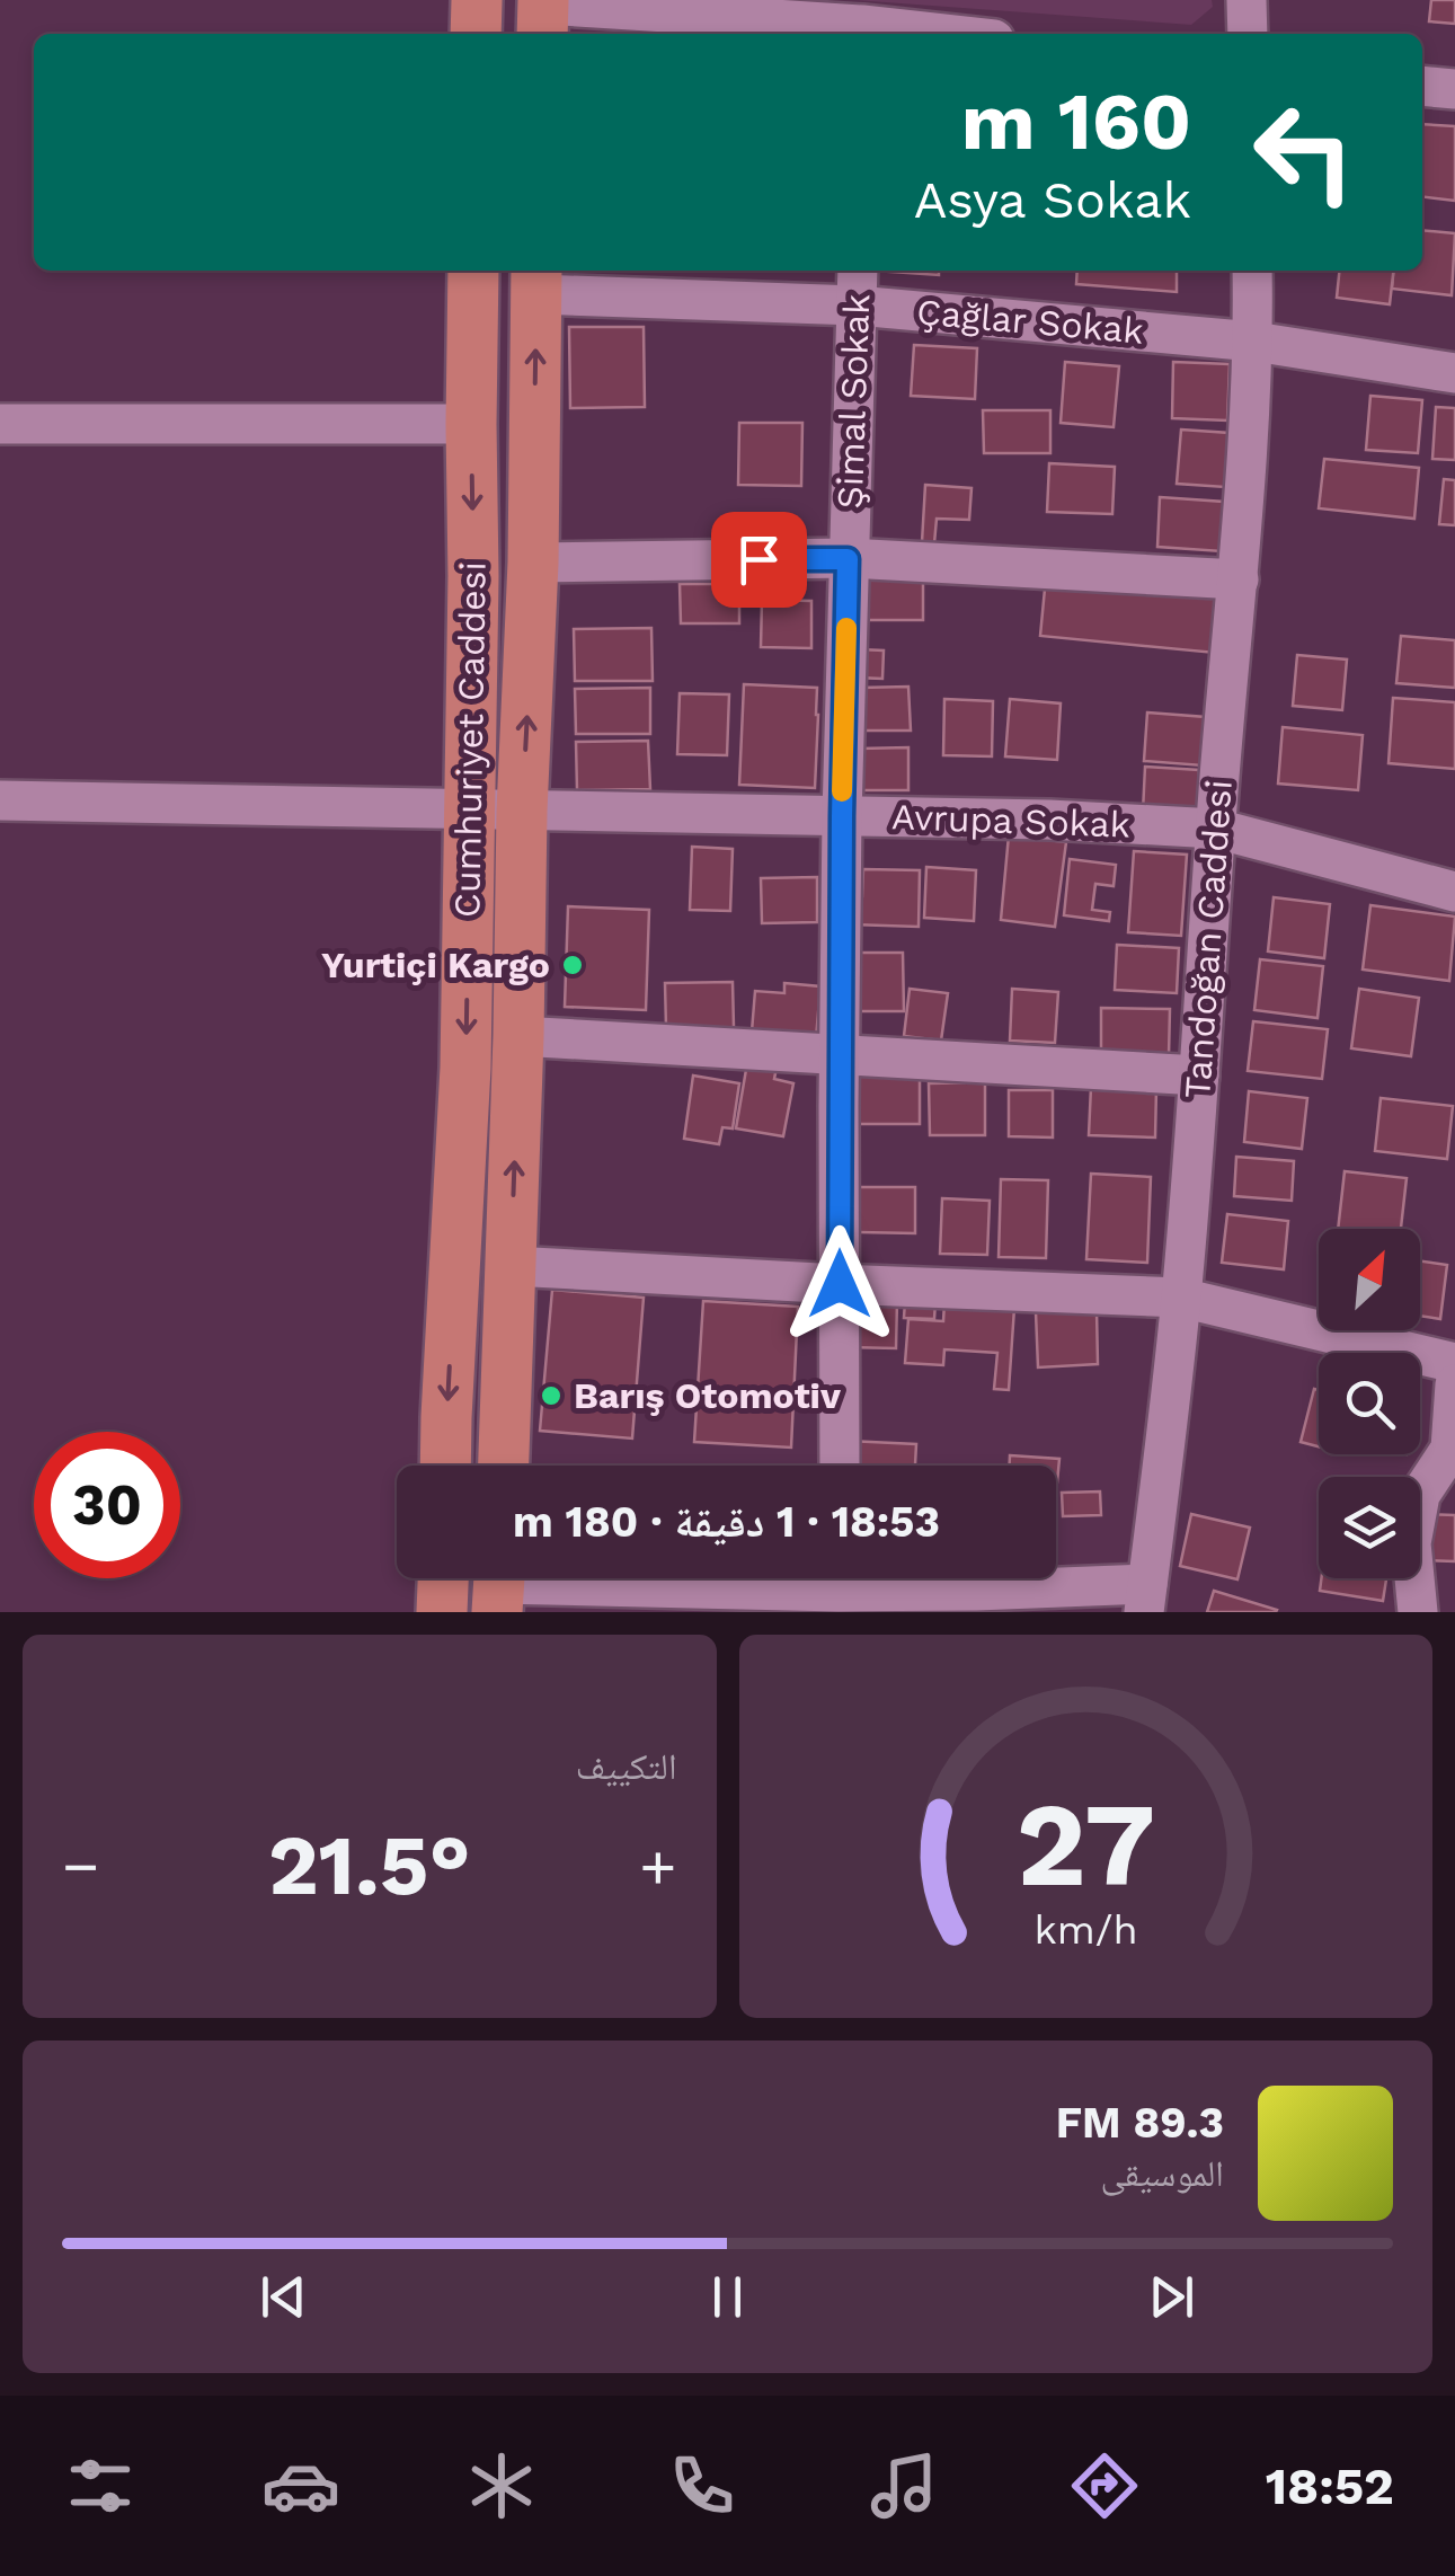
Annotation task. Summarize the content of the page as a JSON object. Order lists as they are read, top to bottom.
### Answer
{
  "streets": {
    "main road": ["Cumhuriyet Caddesi"],
    "street": [
      "Çağlar Sokak",
      "Şimal Sokak",
      "Avrupa Sokak",
      "Tandoğan Caddesi"
    ]
  },
  "crossings": [
    ["Çağlar Sokak", "Şimal Sokak"],
    ["Çağlar Sokak", "Tandoğan Caddesi"],
    ["Şimal Sokak", "Avrupa Sokak"],
    ["Cumhuriyet Caddesi", "Avrupa Sokak"],
    ["Avrupa Sokak", "Tandoğan Caddesi"]
  ],
  "places": ["Yurtiçi Kargo", "Barış Otomotiv"],
  "north": "top right",
  "page": {
    "turn": ["160 m", "Asya Sokak"],
    "limit": "30",
    "trip": "18:53 · 1 دقيقة · 180 m",
    "tile": "التكييف",
    "heat": ["−", "21.5°", "+"],
    "song": ["89.3 FM", "الموسيقى"],
    "tabs": "18:52",
    "gauge": ["27", "km/h"]
  }
}
